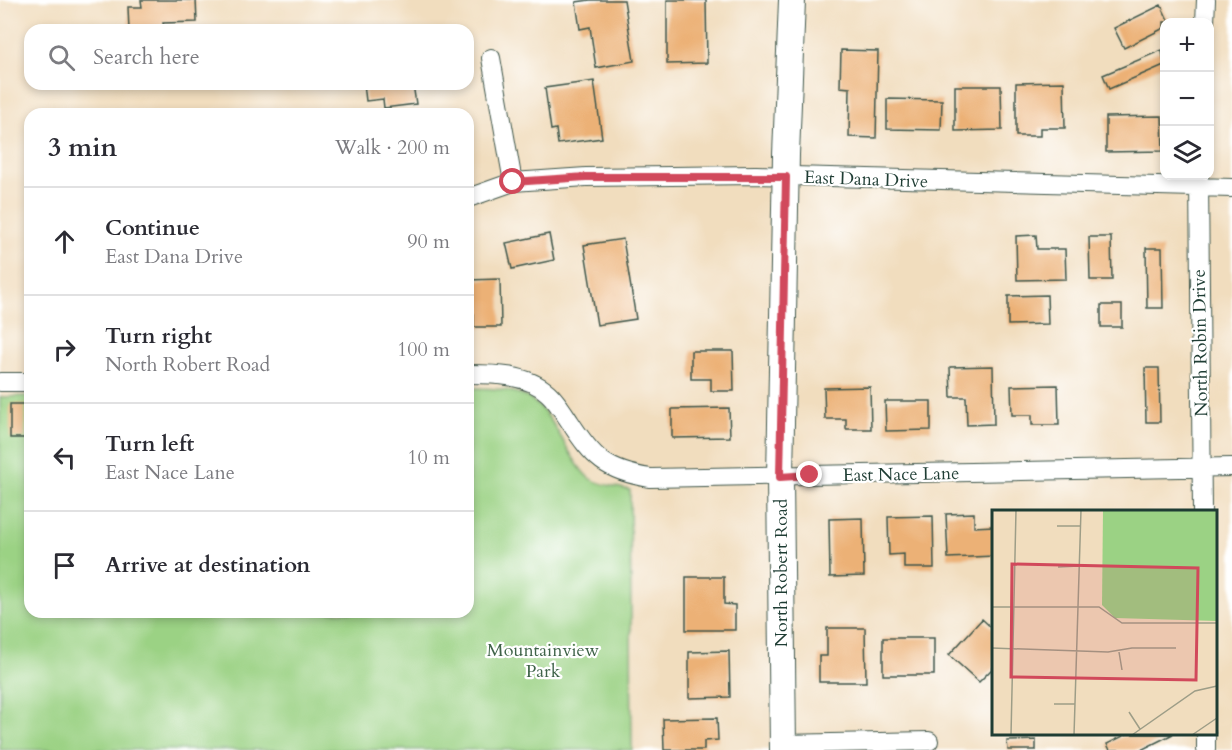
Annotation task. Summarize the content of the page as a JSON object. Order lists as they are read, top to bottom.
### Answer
{
  "streets": {
    "main road": ["North Robert Road"],
    "street": ["East Dana Drive", "North Robin Drive", "East Nace Lane"]
  },
  "crossings": [
    ["East Dana Drive", "North Robin Drive"],
    ["East Dana Drive", "North Robert Road"],
    ["North Robin Drive", "East Nace Lane"],
    ["East Nace Lane", "North Robert Road"]
  ],
  "parks": ["Mountainview Park"],
  "page": {
    "map_buttons": ["+", "−"],
    "search": "Search here",
    "heading": ["3 min", "Walk · 200 m"],
    "list": [
      ["Continue", "East Dana Drive", "90 m"],
      ["Turn right", "North Robert Road", "100 m"],
      ["Turn left", "East Nace Lane", "10 m"],
      "Arrive at destination"
    ]
  }
}
